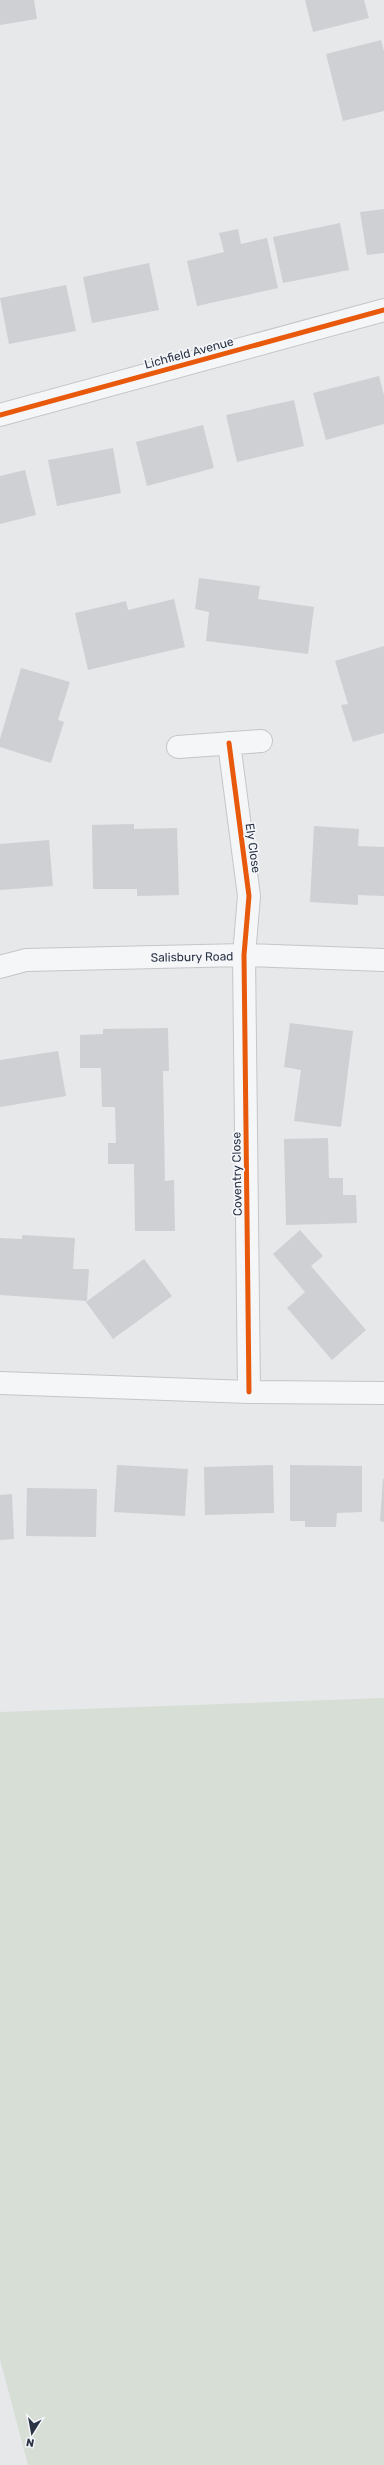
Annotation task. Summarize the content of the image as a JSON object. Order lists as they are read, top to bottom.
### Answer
{
  "streets": {
    "street": [
      "Lichfield Avenue",
      "Ely Close",
      "Salisbury Road",
      "Coventry Close"
    ]
  },
  "crossings": [
    ["Ely Close", "Salisbury Road"],
    ["Ely Close", "Coventry Close"],
    ["Salisbury Road", "Coventry Close"]
  ],
  "north": "bottom"
}
